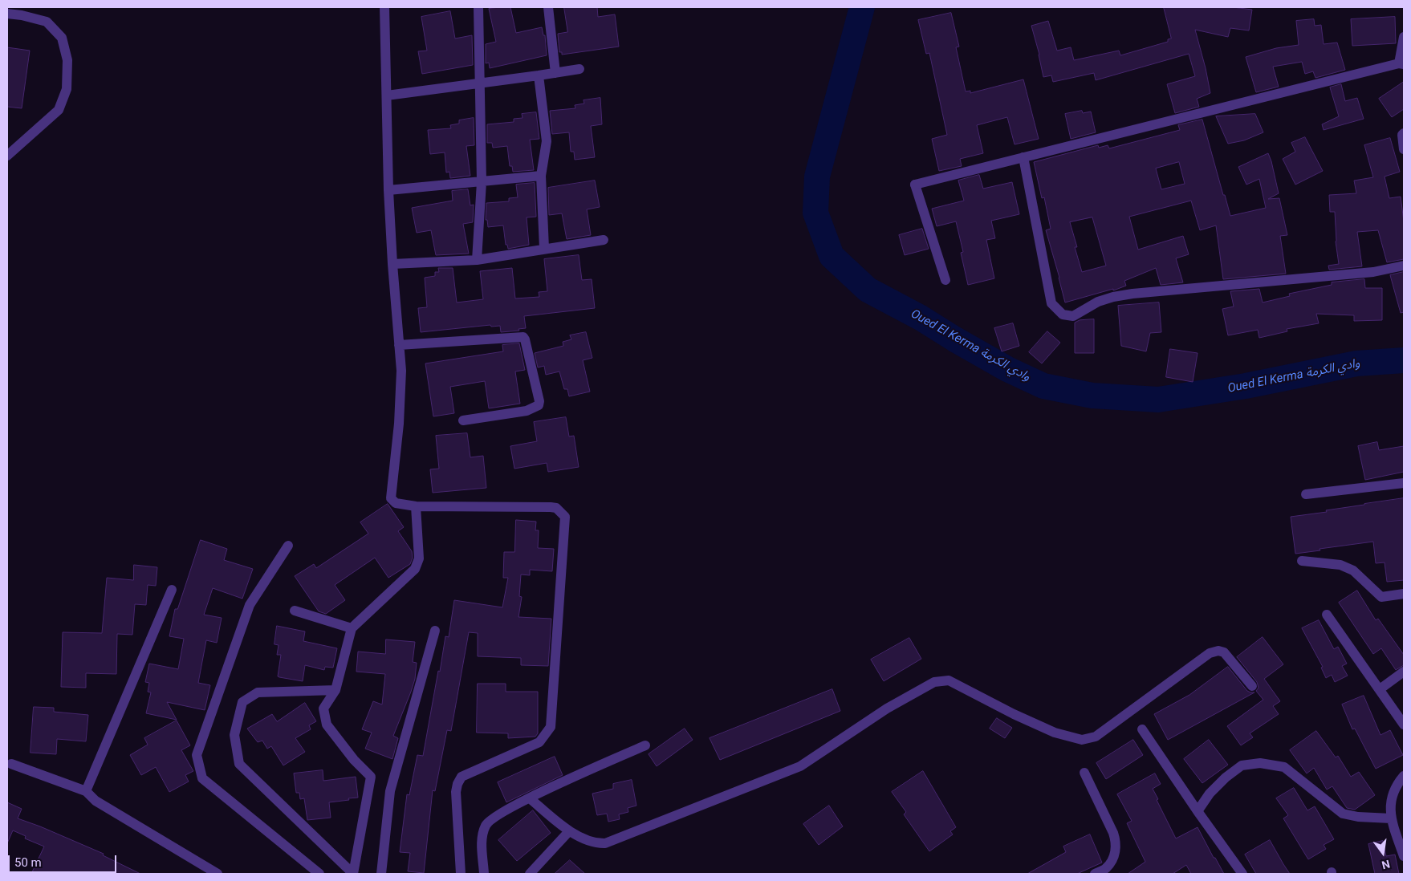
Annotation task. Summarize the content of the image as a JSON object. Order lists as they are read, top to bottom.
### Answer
{
  "water": ["Oued El Kerma وادي الكرمة"],
  "scale_bar": "50 m",
  "north": "bottom"
}
